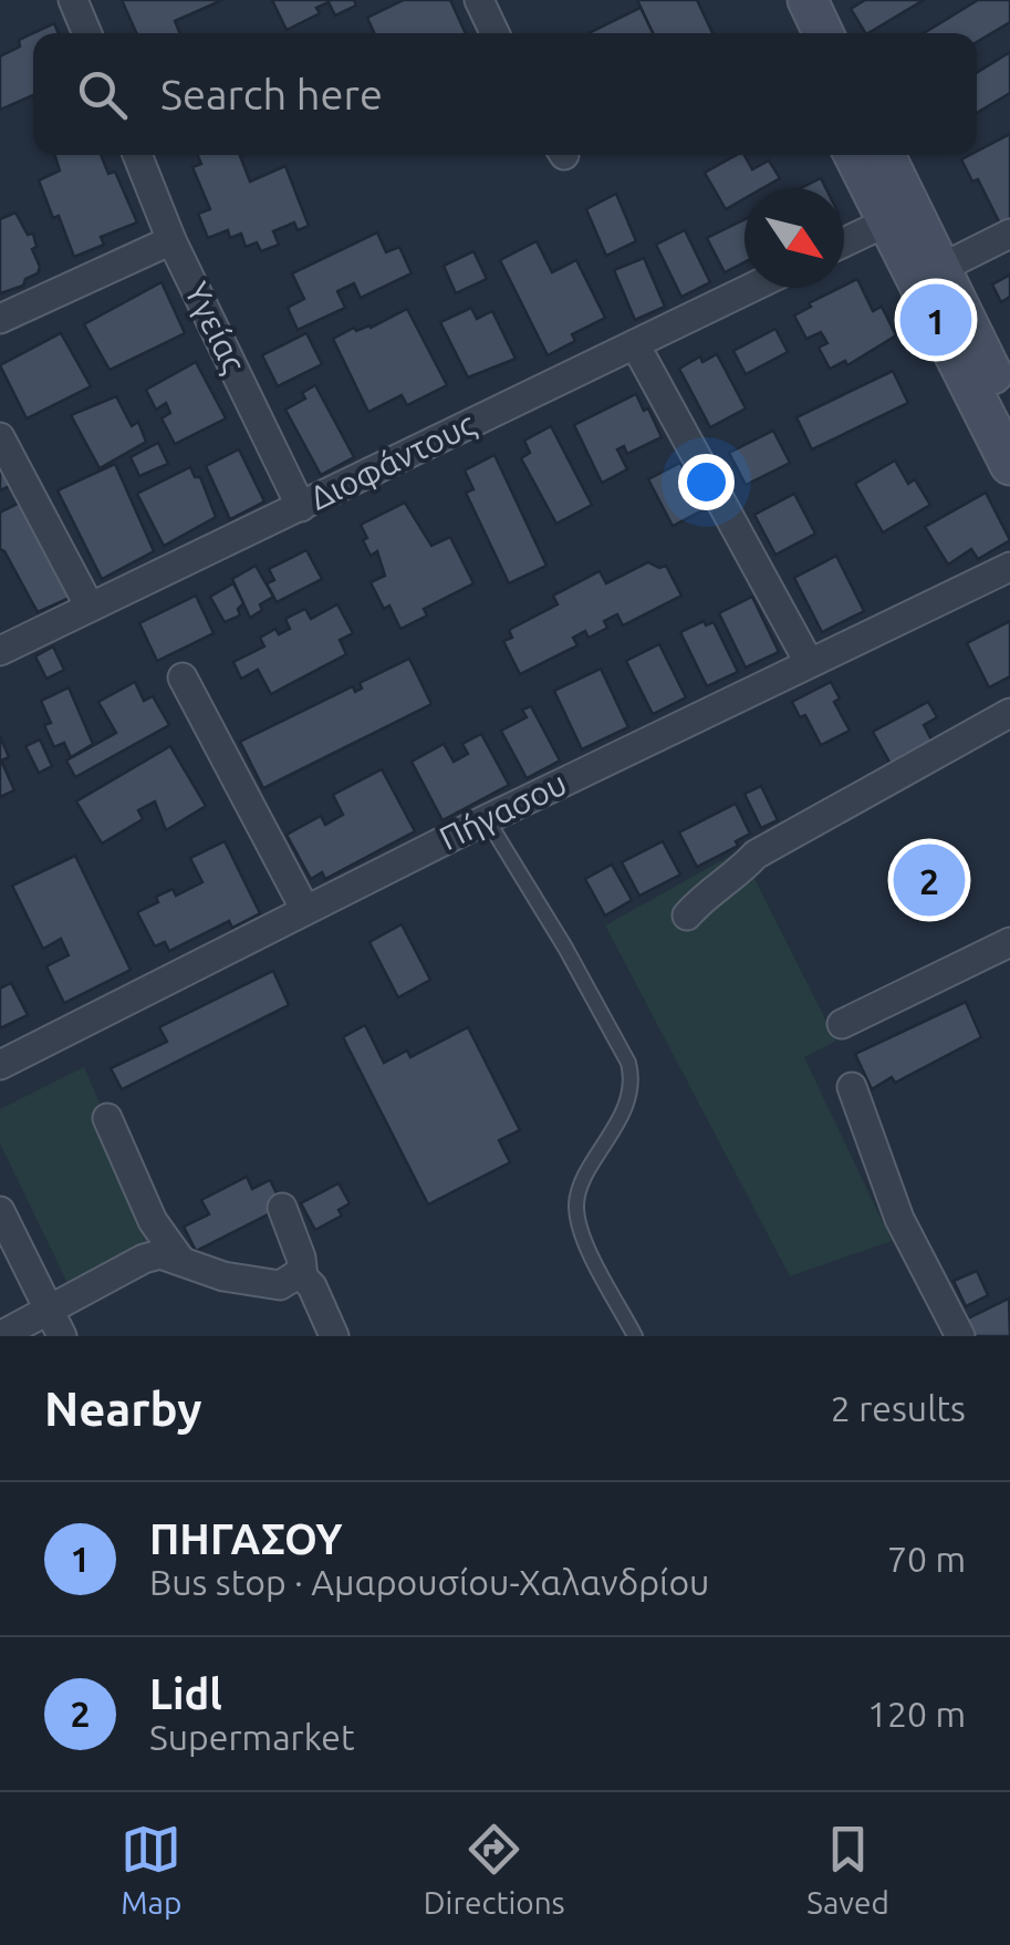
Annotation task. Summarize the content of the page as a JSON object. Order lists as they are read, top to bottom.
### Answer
{
  "streets": {
    "street": ["Υγείας", "Διοφάντους", "Πήγασου"]
  },
  "crossings": [
    ["Υγείας", "Διοφάντους"]
  ],
  "north": "bottom right",
  "page": {
    "search": "Search here",
    "pins": ["1", "2"],
    "heading": ["Nearby", "2 results"],
    "list": [
      {
        "mark": "1",
        "name": "ΠΗΓΑΣΟΥ",
        "note": "Bus stop · Αμαρουσίου-Χαλανδρίου",
        "value": "70 m"
      },
      {
        "mark": "2",
        "name": "Lidl",
        "note": "Supermarket",
        "value": "120 m"
      }
    ],
    "nav": ["Map", "Directions", "Saved"]
  }
}
